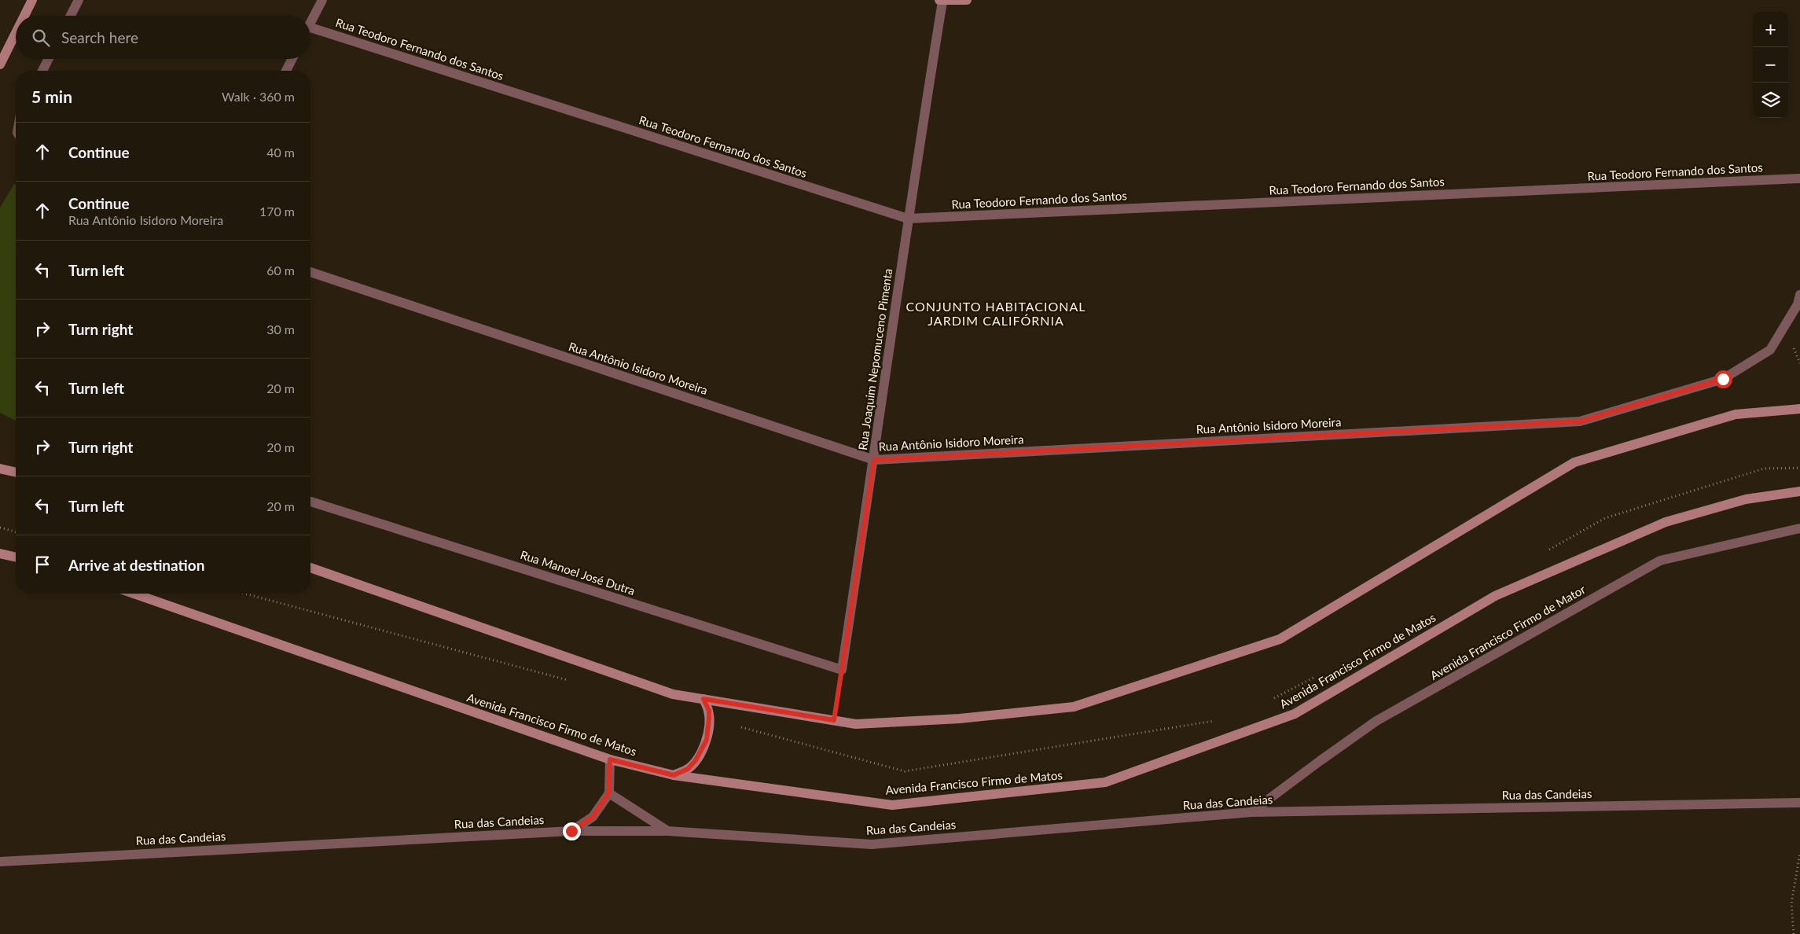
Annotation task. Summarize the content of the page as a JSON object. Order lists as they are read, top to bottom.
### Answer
{
  "streets": {
    "street": [
      "Rua Teodoro Fernando dos Santos",
      "Rua Joaquim Nepomuceno Pimenta",
      "Rua Antônio Isidoro Moreira",
      "Rua Manoel José Dutra",
      "Avenida Francisco Firmo de Mator",
      "Avenida Francisco Firmo de Matos",
      "Rua das Candeias"
    ]
  },
  "crossings": [
    ["Rua Teodoro Fernando dos Santos", "Rua Joaquim Nepomuceno Pimenta"],
    ["Rua Joaquim Nepomuceno Pimenta", "Rua Antônio Isidoro Moreira"],
    ["Rua Joaquim Nepomuceno Pimenta", "Rua Manoel José Dutra"],
    ["Avenida Francisco Firmo de Mator", "Rua das Candeias"]
  ],
  "districts": ["CONJUNTO HABITACIONAL JARDIM CALIFÓRNIA"],
  "page": {
    "map_buttons": ["+", "−"],
    "search": "Search here",
    "heading": ["5 min", "Walk · 360 m"],
    "list": [
      ["Continue", "40 m"],
      ["Continue", "Rua Antônio Isidoro Moreira", "170 m"],
      ["Turn left", "60 m"],
      ["Turn right", "30 m"],
      ["Turn left", "20 m"],
      ["Turn right", "20 m"],
      ["Turn left", "20 m"],
      "Arrive at destination"
    ]
  }
}
